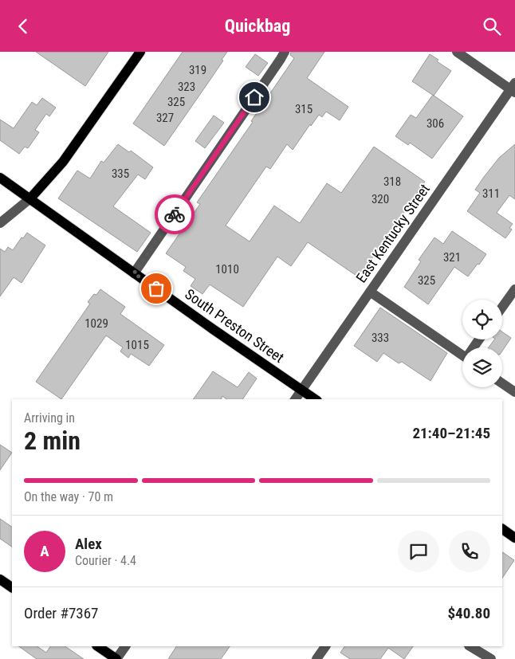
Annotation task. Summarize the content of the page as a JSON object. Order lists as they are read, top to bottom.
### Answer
{
  "streets": {
    "main road": ["South Preston Street"],
    "street": ["East Kentucky Street"]
  },
  "crossings": [
    ["East Kentucky Street", "South Preston Street"]
  ],
  "house_numbers": [
    "319",
    "323",
    "325",
    "315",
    "327",
    "306",
    "335",
    "318",
    "311",
    "320",
    "321",
    "1010",
    "325",
    "1029",
    "333",
    "1015"
  ],
  "page": {
    "header": "Quickbag",
    "heading": ["2 min", "Arriving in", "21:40–21:45"],
    "panel": [
      "Alex",
      "Courier · 4.4",
      "Order #7367",
      "$40.80"
    ],
    "bar": "On the way · 70 m",
    "round": "A"
  }
}
